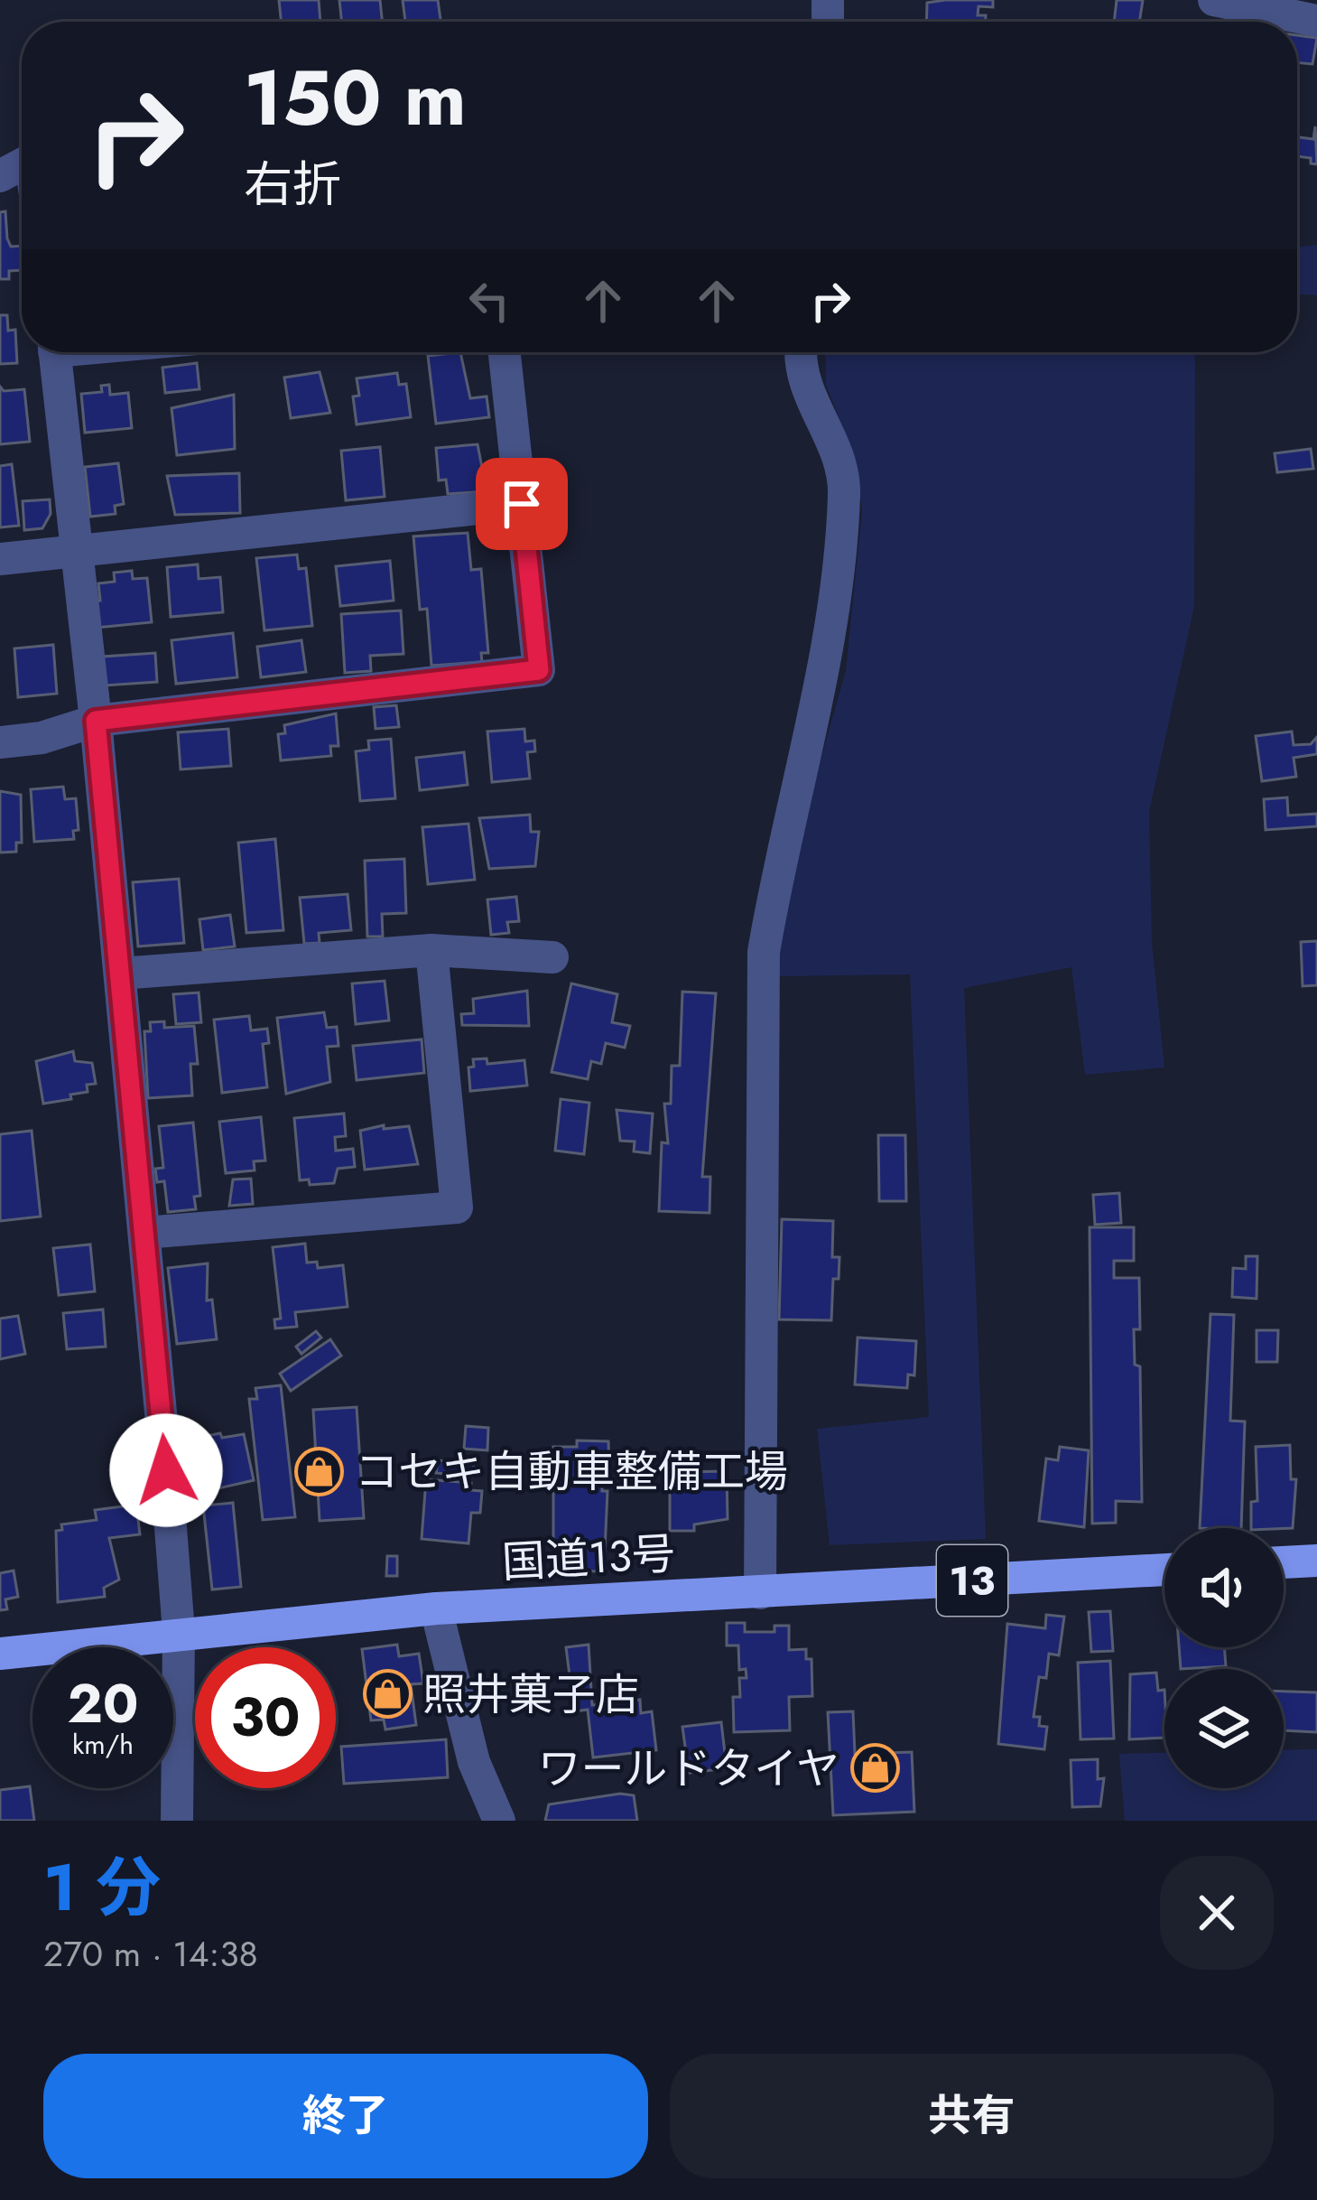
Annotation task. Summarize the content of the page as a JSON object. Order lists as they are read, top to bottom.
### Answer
{
  "streets": {
    "highway": ["国道13号", "13"]
  },
  "places": {
    "shop": ["コセキ自動車整備工場", "照井菓子店", "ワールドタイヤ"]
  },
  "page": {
    "turn": ["150 m", "右折"],
    "speed": "20 km/h",
    "limit": "30",
    "heading": ["1 分", "270 m · 14:38"],
    "buttons": ["終了", "共有"]
  }
}
